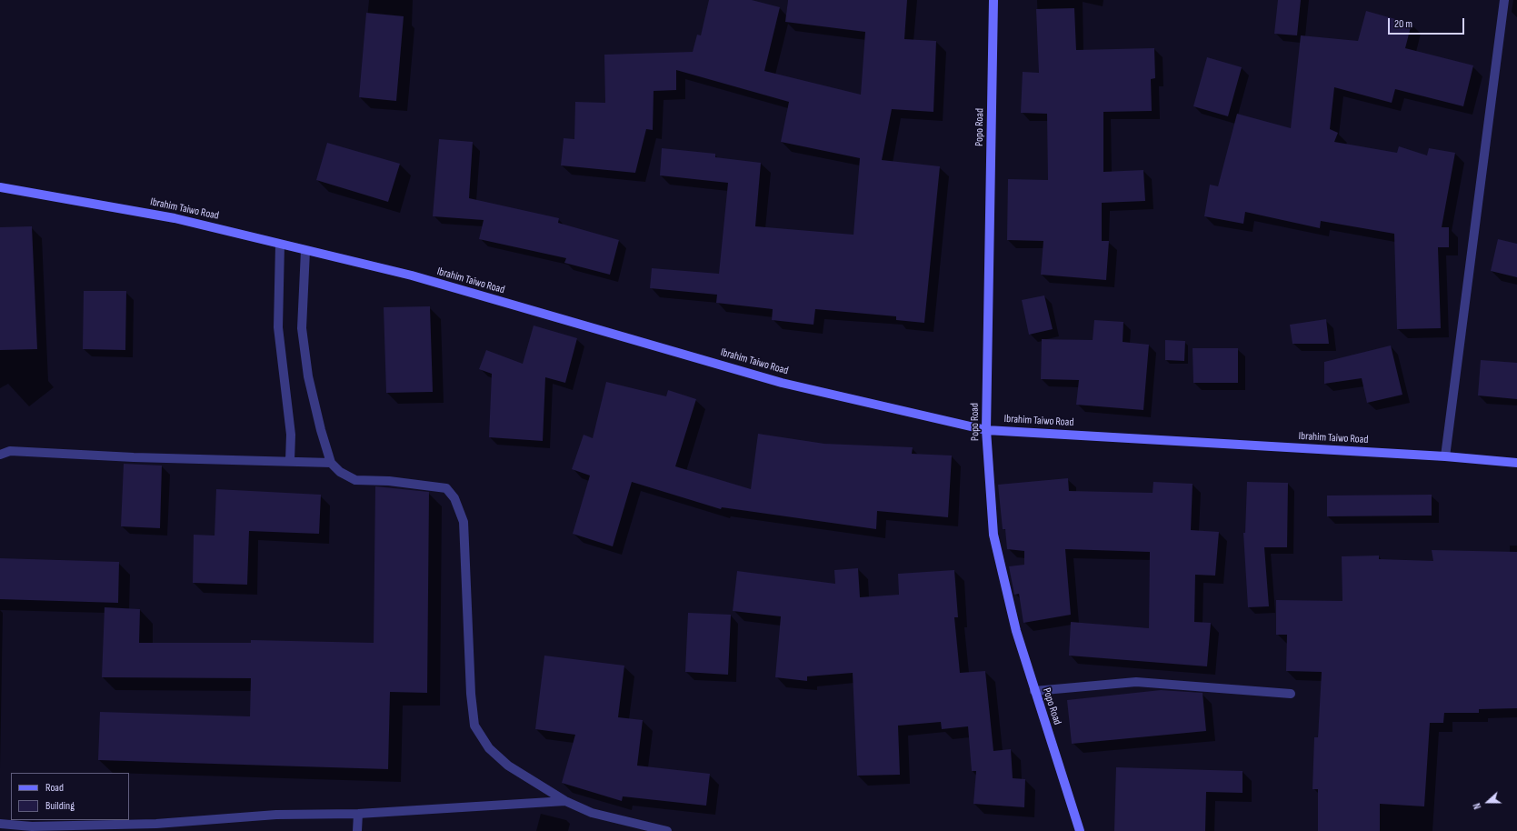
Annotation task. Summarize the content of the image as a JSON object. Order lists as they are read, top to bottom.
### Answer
{
  "streets": {
    "main road": ["Popo Road", "Ibrahim Taiwo Road"]
  },
  "crossings": [
    ["Popo Road", "Ibrahim Taiwo Road"]
  ],
  "legend": ["Road", "Building"],
  "scale_bar": "20 m",
  "north": "left"
}
